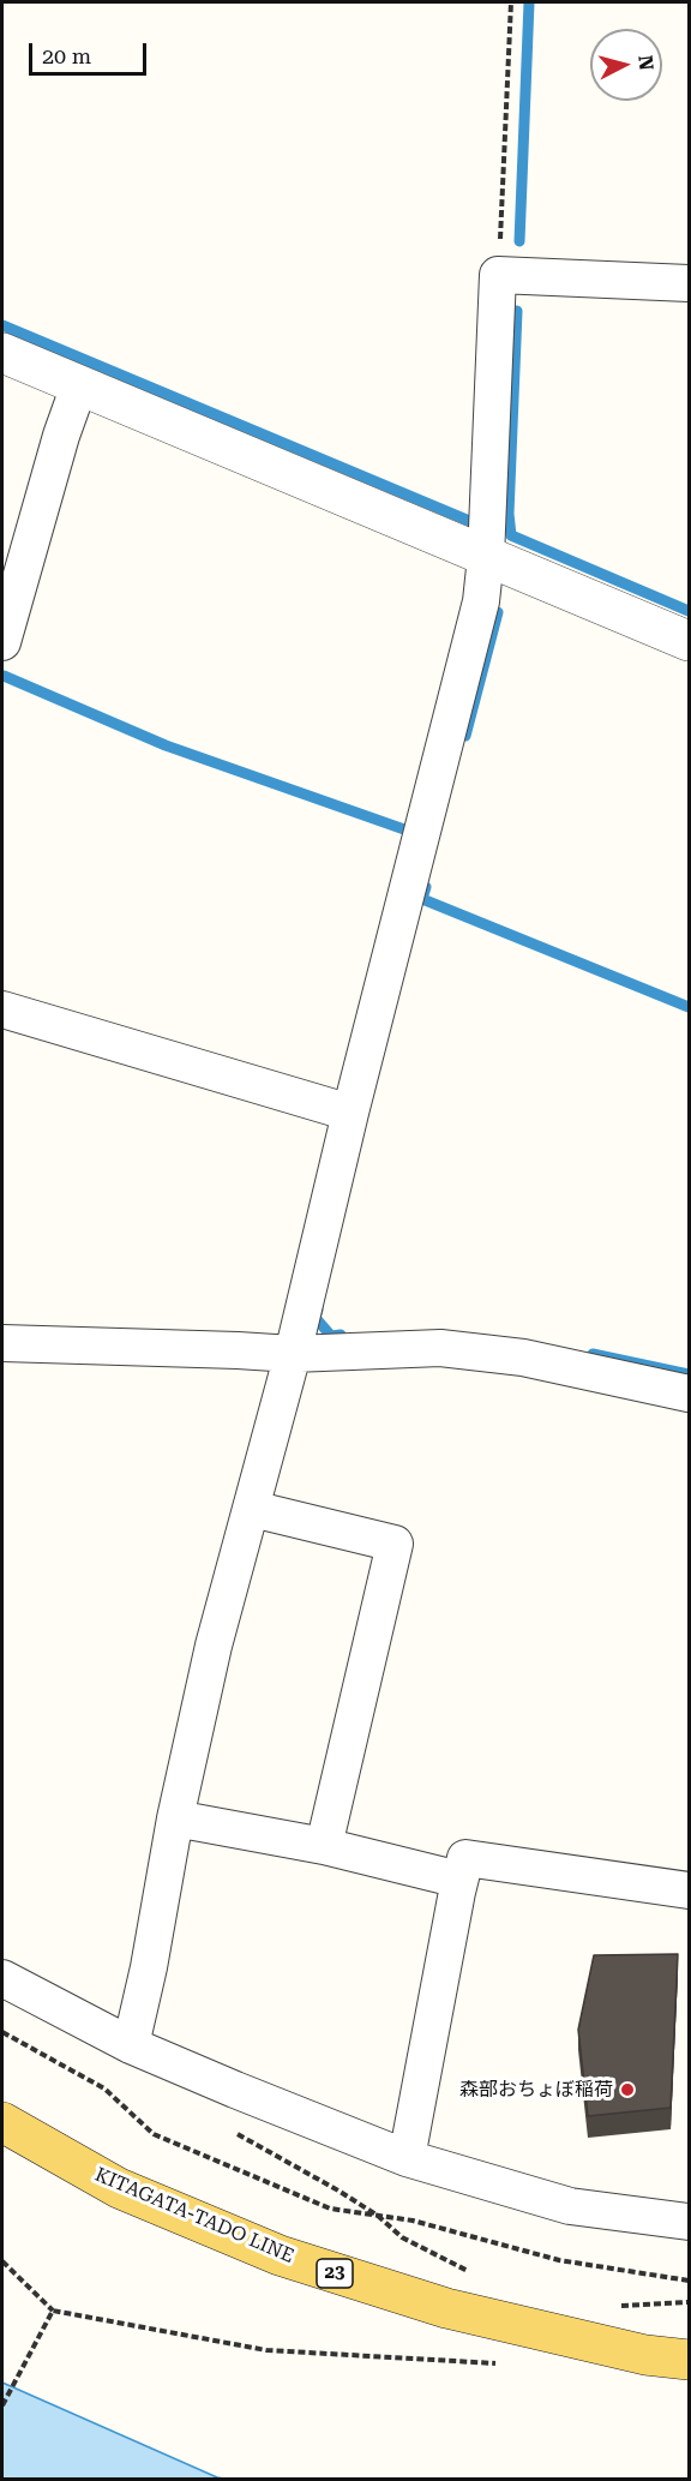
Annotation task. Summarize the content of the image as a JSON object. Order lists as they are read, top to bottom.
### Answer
{
  "streets": {
    "main road": ["KITAGATA-TADO LINE", "23"]
  },
  "places": ["森部おちょぼ稲荷"],
  "scale_bar": "20 m",
  "north": "right"
}
